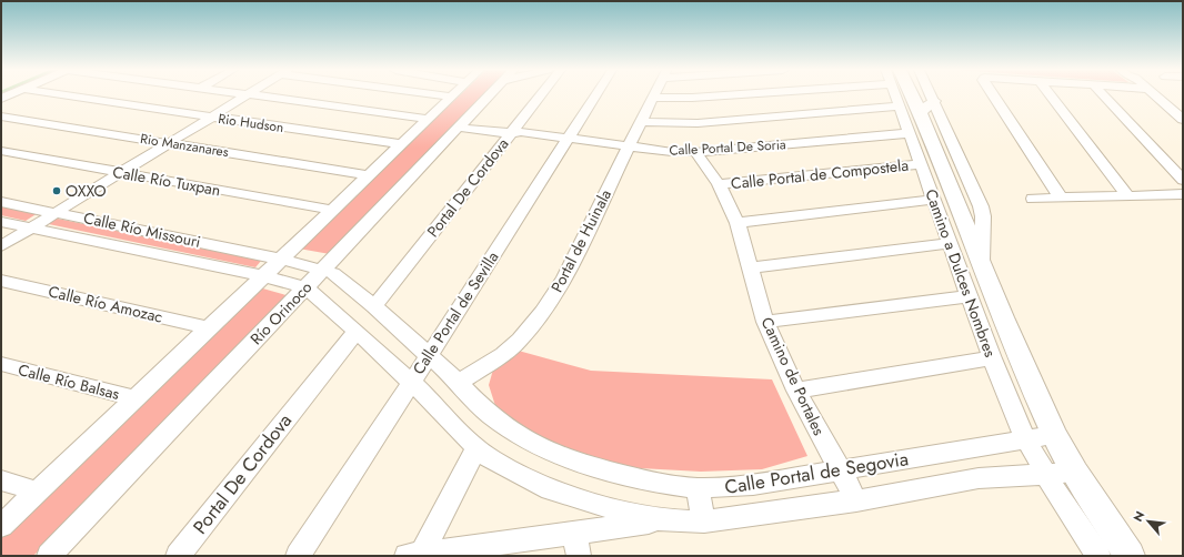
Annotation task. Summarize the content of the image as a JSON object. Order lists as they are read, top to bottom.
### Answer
{
  "streets": {
    "main road": ["Camino a Dulces Nombres"],
    "street": [
      "Rio Hudson",
      "Rio Manzanares",
      "Calle Portal De Soria",
      "Calle Portal de Compostela",
      "Calle Río Tuxpan",
      "Portal De Cordova",
      "Calle Río Missouri",
      "Portal de Huinala",
      "Calle Río Amozac",
      "Río Orinoco",
      "Calle Portal de Sevilla",
      "Camino de Portales",
      "Calle Río Balsas",
      "Calle Portal de Segovia"
    ]
  },
  "crossings": [
    ["Calle Portal De Soria", "Portal De Cordova"],
    ["Calle Portal De Soria", "Portal de Huinala"],
    ["Calle Portal De Soria", "Camino a Dulces Nombres"],
    ["Calle Portal De Soria", "Río Orinoco"],
    ["Calle Portal De Soria", "Calle Portal de Sevilla"],
    ["Calle Portal De Soria", "Camino de Portales"],
    ["Calle Portal de Compostela", "Camino a Dulces Nombres"],
    ["Calle Portal de Compostela", "Camino de Portales"],
    ["Portal De Cordova", "Calle Río Missouri"],
    ["Portal De Cordova", "Calle Portal de Segovia"],
    ["Calle Río Missouri", "Río Orinoco"],
    ["Calle Río Missouri", "Calle Portal de Segovia"],
    ["Portal de Huinala", "Calle Portal de Segovia"],
    ["Camino a Dulces Nombres", "Calle Portal de Segovia"],
    ["Calle Portal de Sevilla", "Calle Portal de Segovia"],
    ["Camino de Portales", "Calle Portal de Segovia"]
  ],
  "places": ["OXXO"],
  "north": "top left"
}
